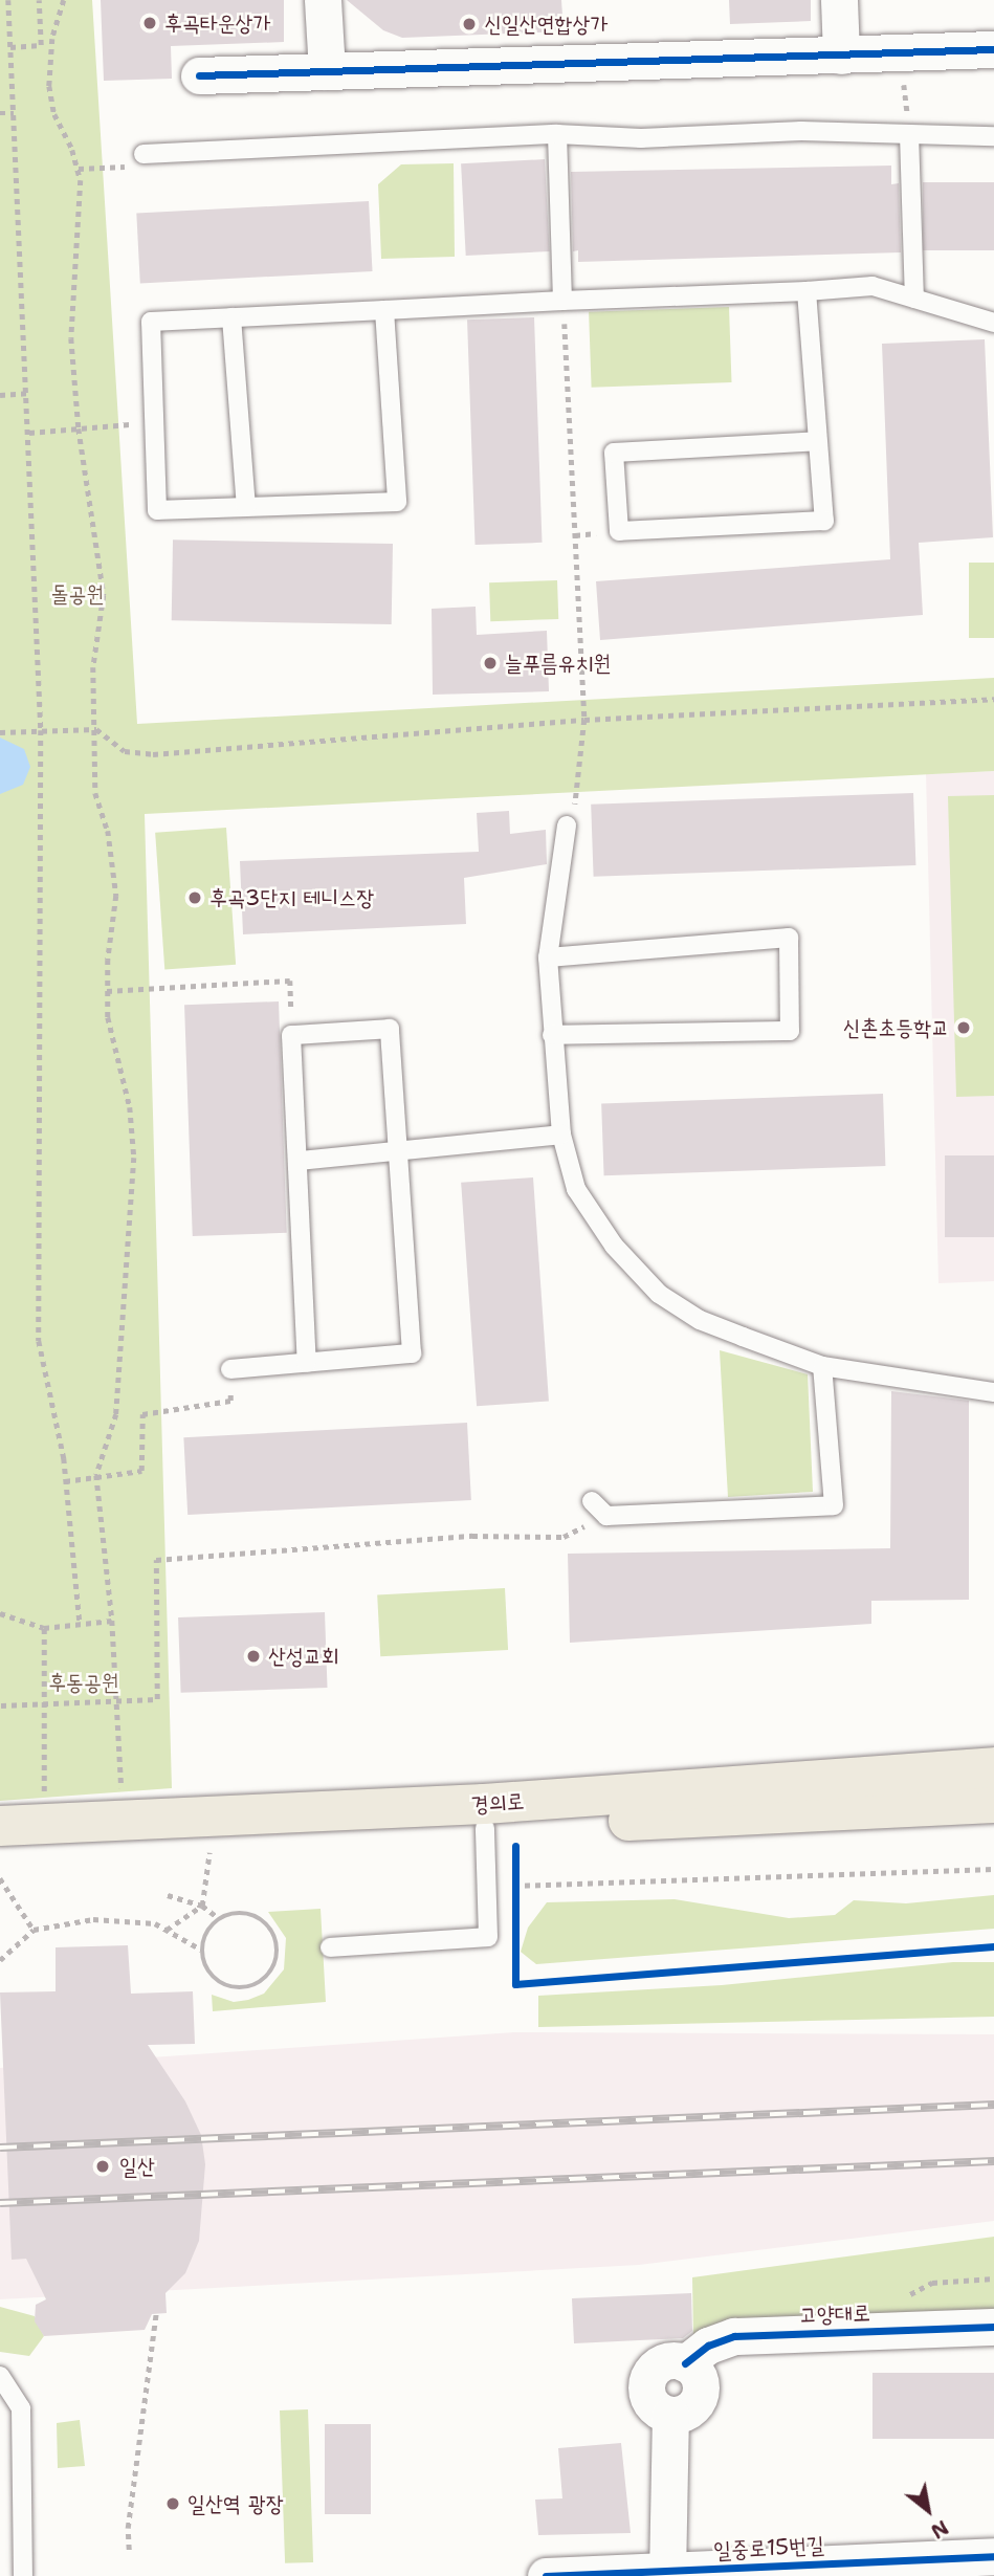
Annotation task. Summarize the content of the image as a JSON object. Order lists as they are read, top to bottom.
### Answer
{
  "streets": {
    "main road": ["경의로"],
    "street": ["고양대로", "일중로15번길"]
  },
  "crossings": [
    ["고양대로", "일중로15번길"]
  ],
  "parks": ["돌공원", "후동공원"],
  "places": [
    "후곡타운상가",
    "신일산연합상가",
    "늘푸름유치원",
    "후곡3단지 테니스장",
    "신촌초등학교",
    "산성교회",
    "일산",
    "일산역 광장"
  ],
  "north": "bottom right"
}
